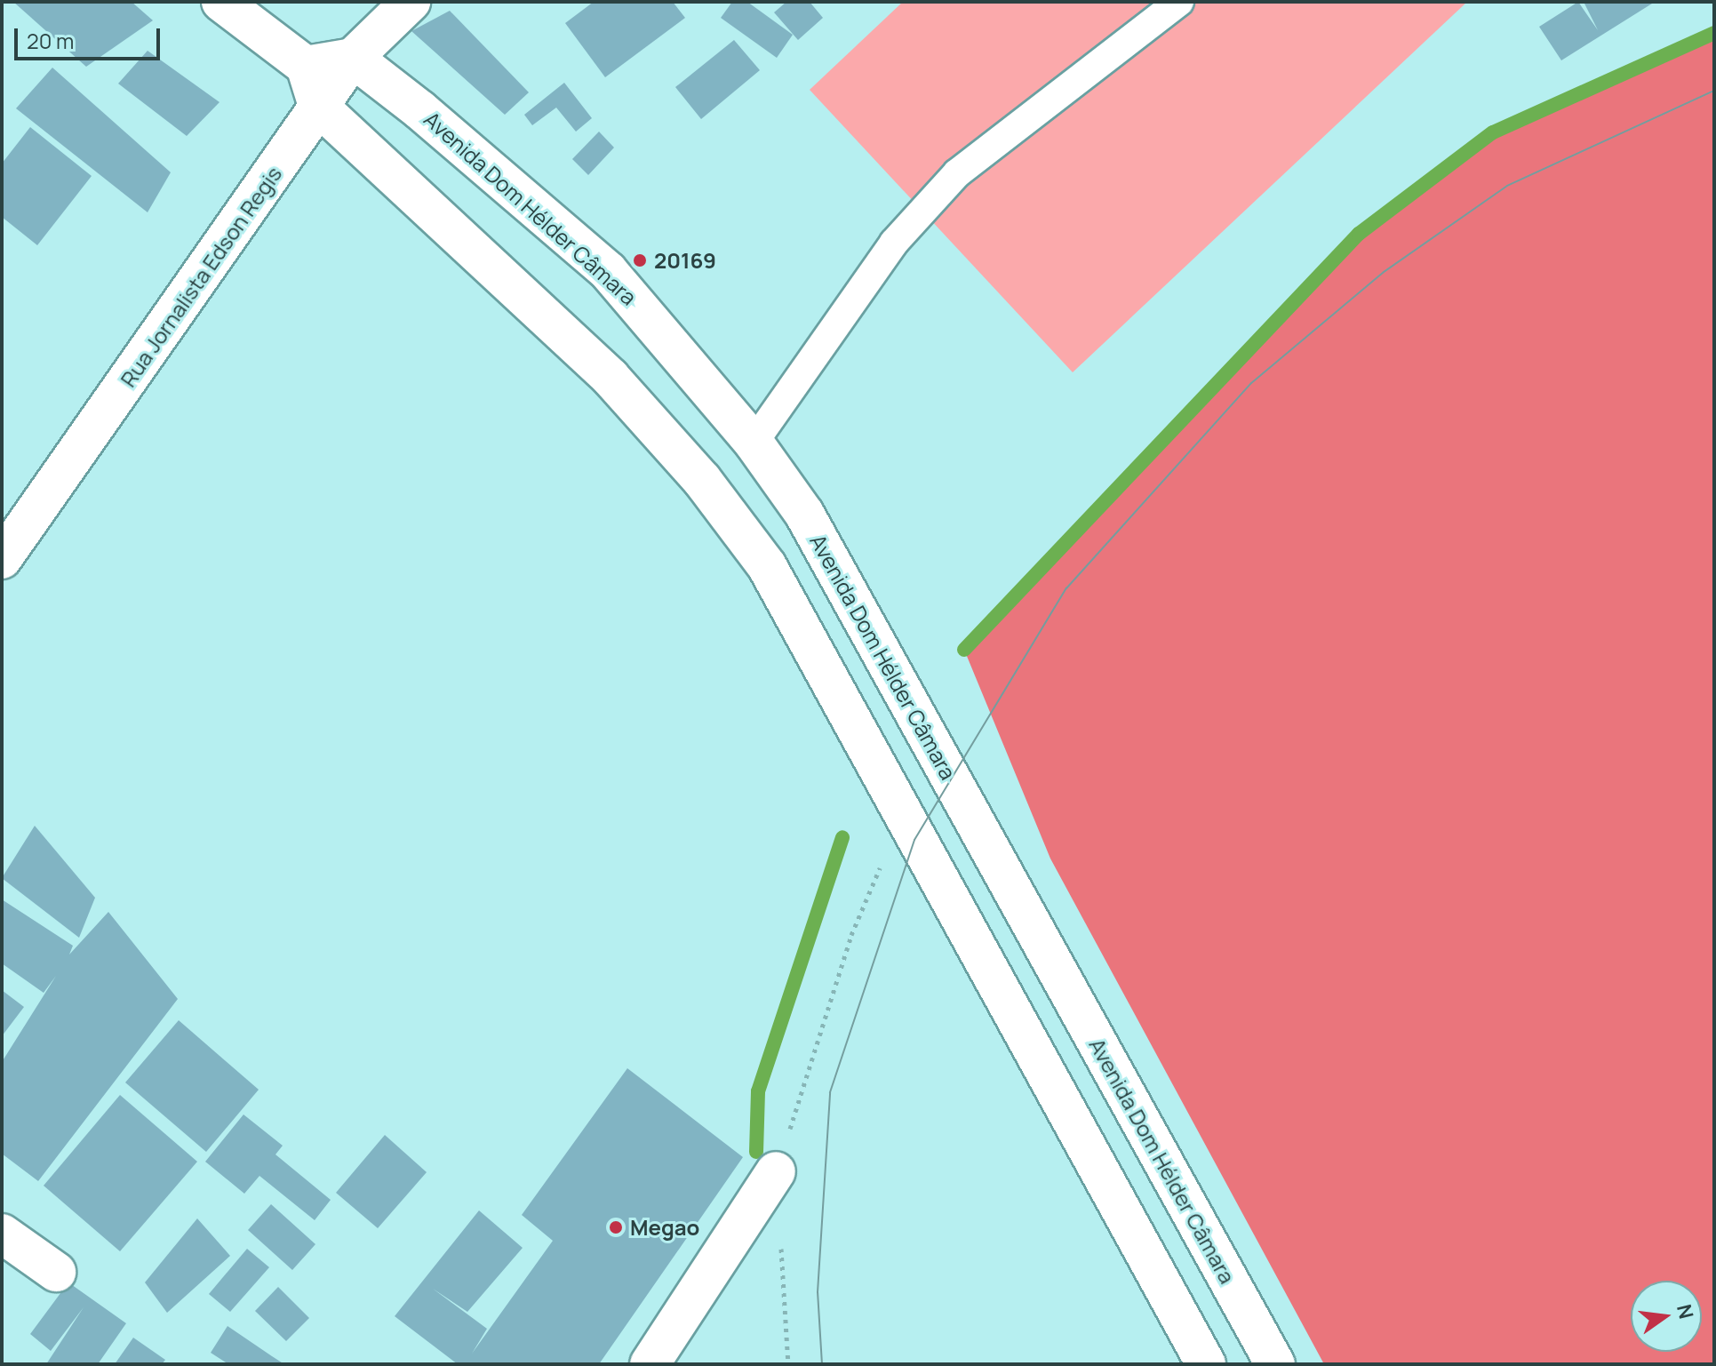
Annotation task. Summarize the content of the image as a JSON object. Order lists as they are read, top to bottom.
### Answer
{
  "streets": {
    "main road": ["Avenida Dom Hélder Câmara", "Rua Jornalista Edson Regis"]
  },
  "crossings": [
    ["Avenida Dom Hélder Câmara", "Rua Jornalista Edson Regis"]
  ],
  "places": ["20169", "Megao"],
  "scale_bar": "20 m",
  "north": "right"
}
